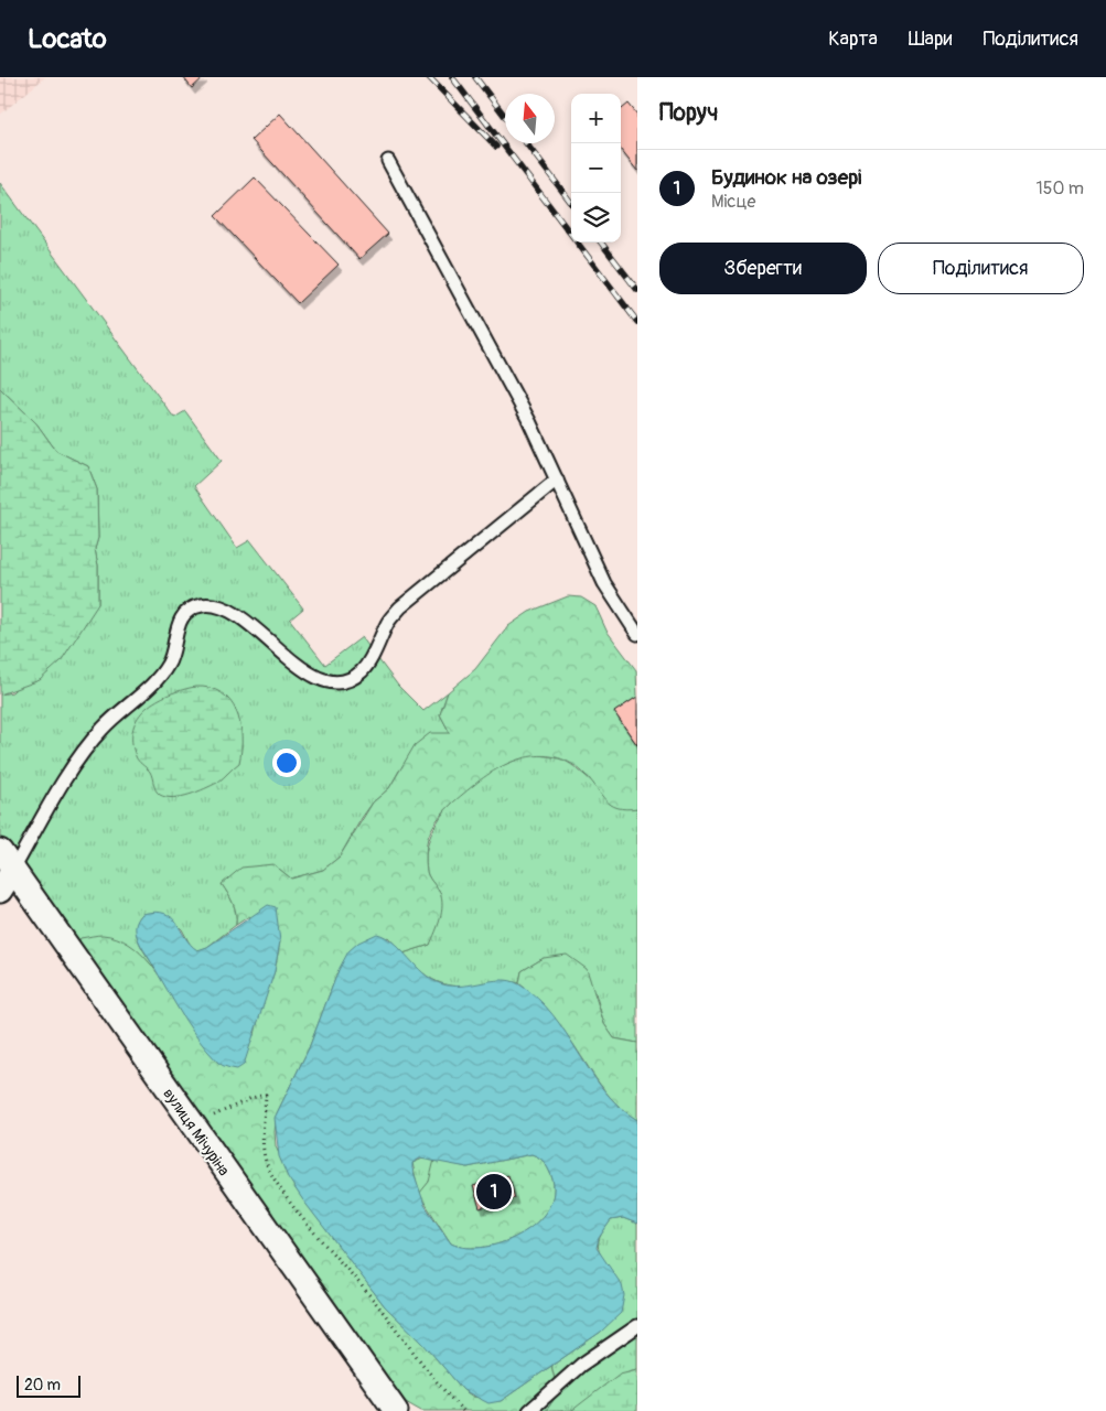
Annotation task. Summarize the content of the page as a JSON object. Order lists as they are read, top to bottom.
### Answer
{
  "streets": {
    "street": ["вулиця Мічуріна"]
  },
  "scale_bar": "20 m",
  "north": "top",
  "page": {
    "header": "Locato",
    "nav": ["Карта", "Шари", "Поділитися"],
    "heading": "Поруч",
    "map_buttons": ["+", "−"],
    "list": [
      {
        "mark": "1",
        "name": "Будинок на озері",
        "note": "Місце",
        "value": "150 m"
      }
    ],
    "buttons": ["Зберегти", "Поділитися"],
    "pins": "1",
    "scale": "20 m"
  }
}
